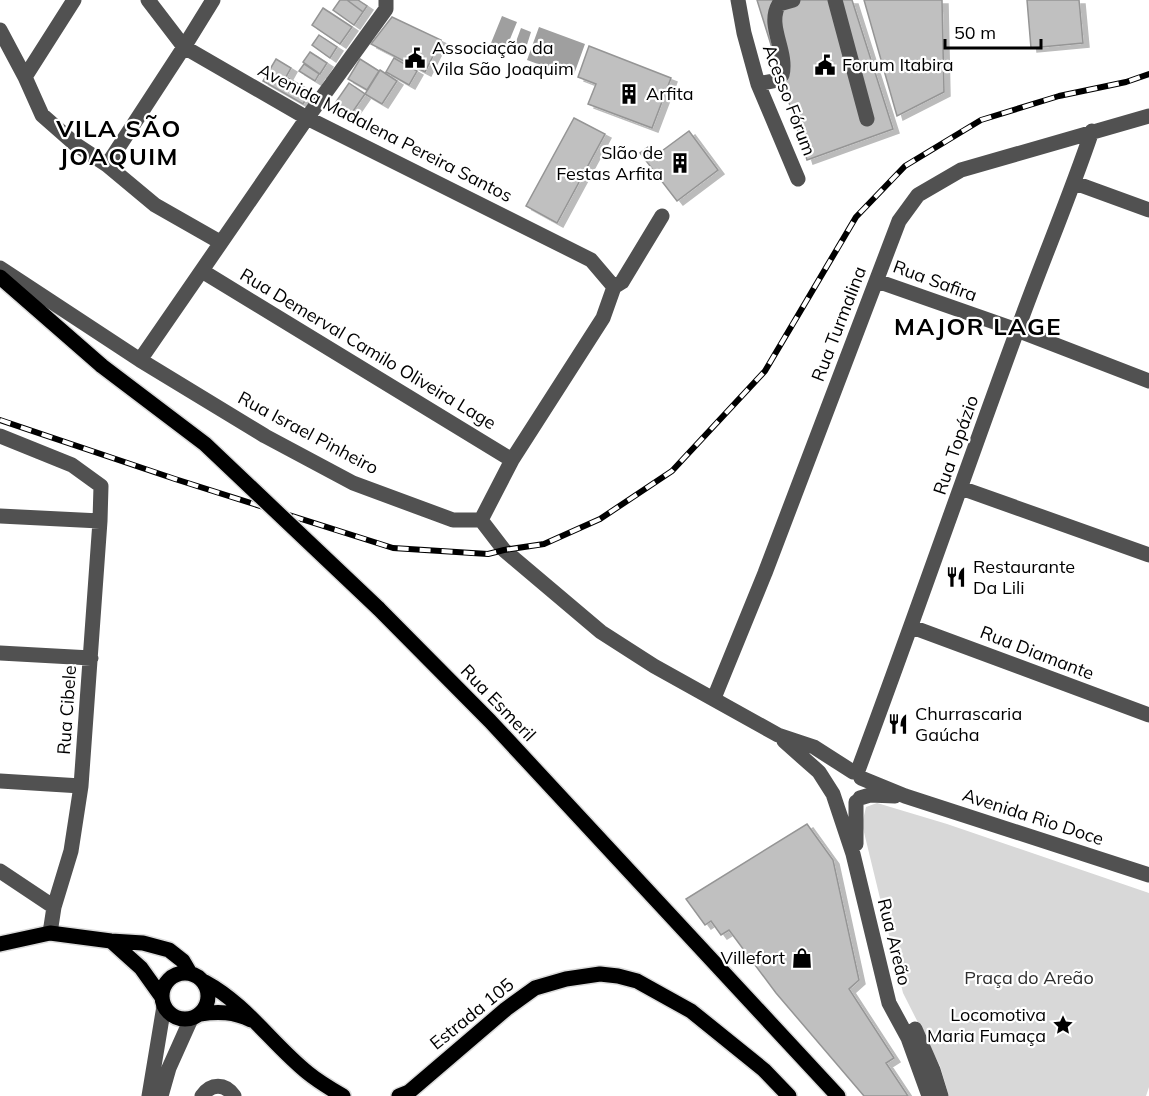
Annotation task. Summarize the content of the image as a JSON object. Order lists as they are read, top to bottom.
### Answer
{
  "streets": {
    "main road": ["Rua Esmeril", "Estrada 105"],
    "street": [
      "Acesso Fórum",
      "Avenida Madalena Pereira Santos",
      "Rua Safira",
      "Rua Turmalina",
      "Rua Demerval Camilo Oliveira Lage",
      "Rua Israel Pinheiro",
      "Rua Topázio",
      "Rua Diamante",
      "Rua Cibele",
      "Avenida Rio Doce",
      "Rua Areão"
    ]
  },
  "crossings": [
    ["Rua Safira", "Rua Turmalina"],
    ["Rua Safira", "Rua Topázio"],
    ["Rua Turmalina", "Rua Topázio"],
    ["Rua Topázio", "Rua Diamante"],
    ["Rua Topázio", "Avenida Rio Doce"],
    ["Rua Topázio", "Rua Areão"],
    ["Avenida Rio Doce", "Rua Areão"]
  ],
  "districts": ["VILA SÃO JOAQUIM", "MAJOR LAGE"],
  "parks": ["Praça do Areão"],
  "places": {
    "public building": ["Associação da Vila São Joaquim", "Forum Itabira"],
    "building": ["Arfita", "Slão de Festas Arfita"],
    "restaurant": ["Restaurante Da Lili", "Churrascaria Gaúcha"],
    "shop": ["Villefort"],
    "place": ["Locomotiva Maria Fumaça"]
  },
  "scale_bar": "50 m"
}
